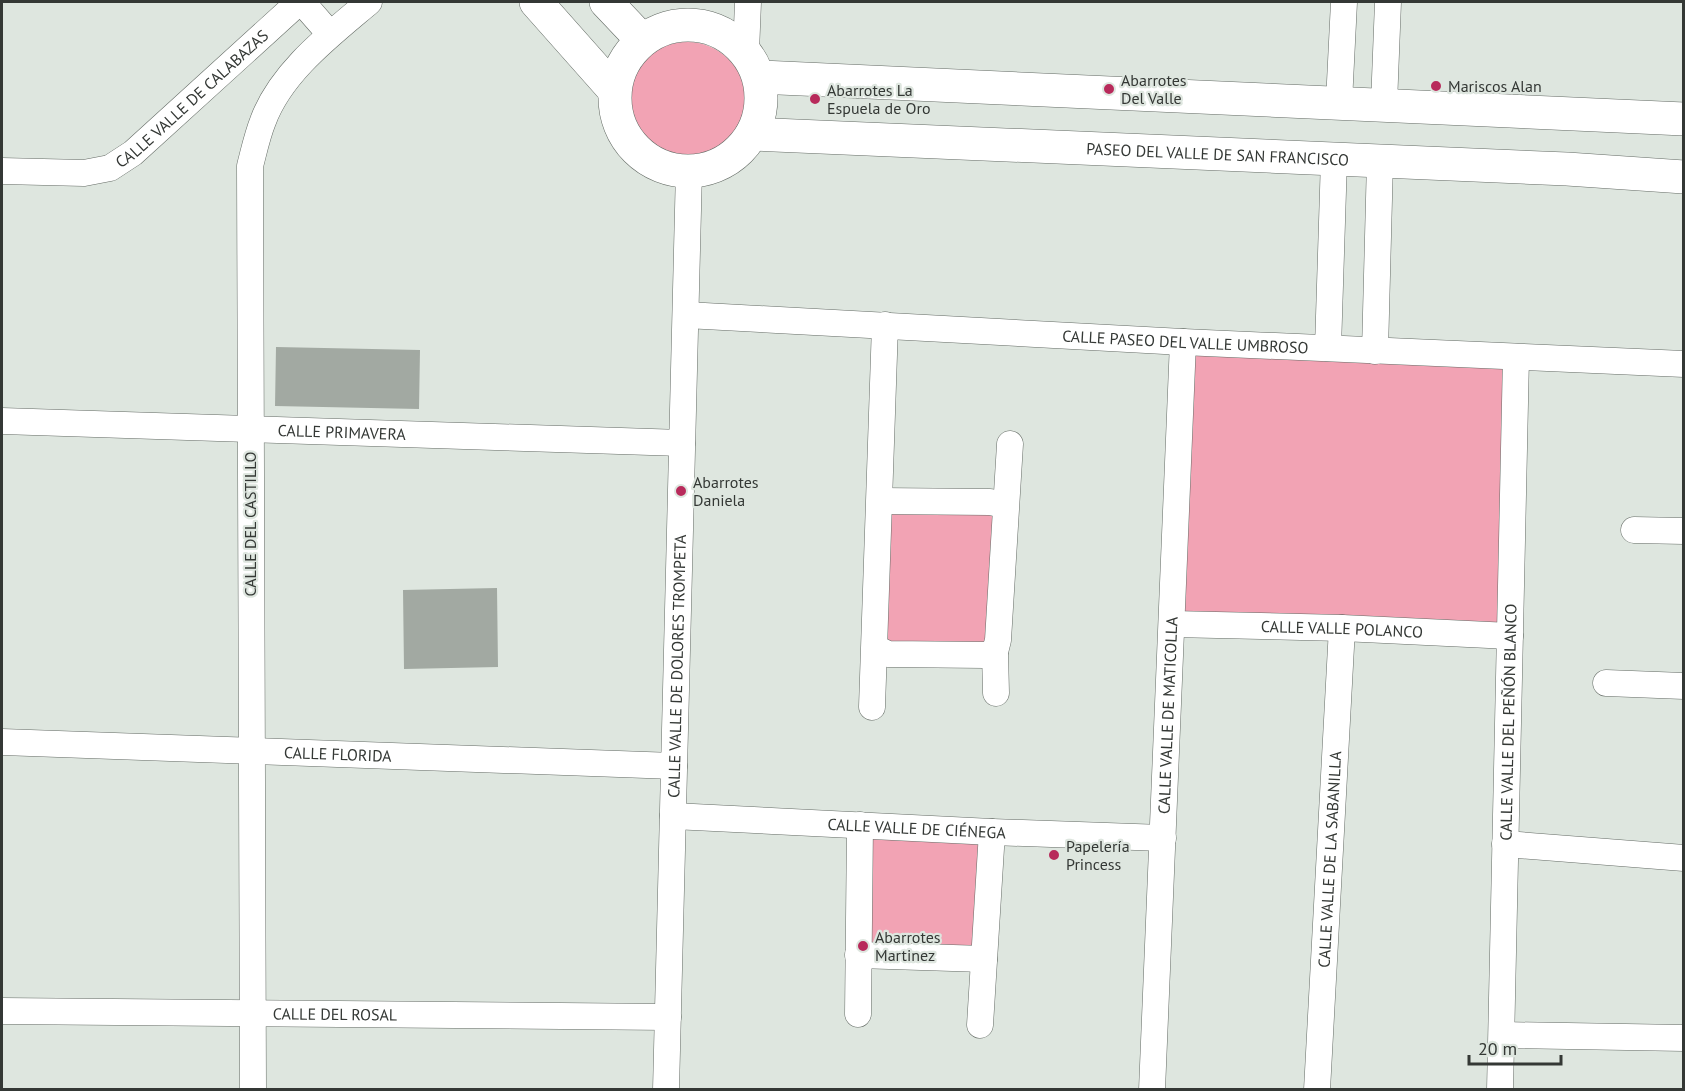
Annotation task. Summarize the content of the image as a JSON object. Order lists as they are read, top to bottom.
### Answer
{
  "streets": {
    "street": [
      "CALLE VALLE DE CALABAZAS",
      "PASEO DEL VALLE DE SAN FRANCISCO",
      "CALLE PASEO DEL VALLE UMBROSO",
      "CALLE PRIMAVERA",
      "CALLE DEL CASTILLO",
      "CALLE VALLE POLANCO",
      "CALLE VALLE DE DOLORES TROMPETA",
      "CALLE VALLE DE MATICOLLA",
      "CALLE VALLE DEL PEÑÓN BLANCO",
      "CALLE FLORIDA",
      "CALLE VALLE DE CIÉNEGA",
      "CALLE VALLE DE LA SABANILLA",
      "CALLE DEL ROSAL"
    ]
  },
  "crossings": [
    ["PASEO DEL VALLE DE SAN FRANCISCO", "CALLE VALLE DE DOLORES TROMPETA"],
    ["CALLE PASEO DEL VALLE UMBROSO", "CALLE VALLE DE DOLORES TROMPETA"],
    ["CALLE PASEO DEL VALLE UMBROSO", "CALLE VALLE DE MATICOLLA"],
    ["CALLE PASEO DEL VALLE UMBROSO", "CALLE VALLE DEL PEÑÓN BLANCO"],
    ["CALLE PRIMAVERA", "CALLE DEL CASTILLO"],
    ["CALLE PRIMAVERA", "CALLE VALLE DE DOLORES TROMPETA"],
    ["CALLE DEL CASTILLO", "CALLE FLORIDA"],
    ["CALLE DEL CASTILLO", "CALLE DEL ROSAL"],
    ["CALLE VALLE POLANCO", "CALLE VALLE DE MATICOLLA"],
    ["CALLE VALLE POLANCO", "CALLE VALLE DEL PEÑÓN BLANCO"],
    ["CALLE VALLE POLANCO", "CALLE VALLE DE LA SABANILLA"],
    ["CALLE VALLE DE DOLORES TROMPETA", "CALLE FLORIDA"],
    ["CALLE VALLE DE DOLORES TROMPETA", "CALLE VALLE DE CIÉNEGA"],
    ["CALLE VALLE DE DOLORES TROMPETA", "CALLE DEL ROSAL"],
    ["CALLE VALLE DE MATICOLLA", "CALLE VALLE DE CIÉNEGA"]
  ],
  "places": [
    "Mariscos Alan",
    "Abarrotes Del Valle",
    "Abarrotes La Espuela de Oro",
    "Abarrotes Daniela",
    "Papelería Princess",
    "Abarrotes Martinez"
  ],
  "scale_bar": "20 m"
}
